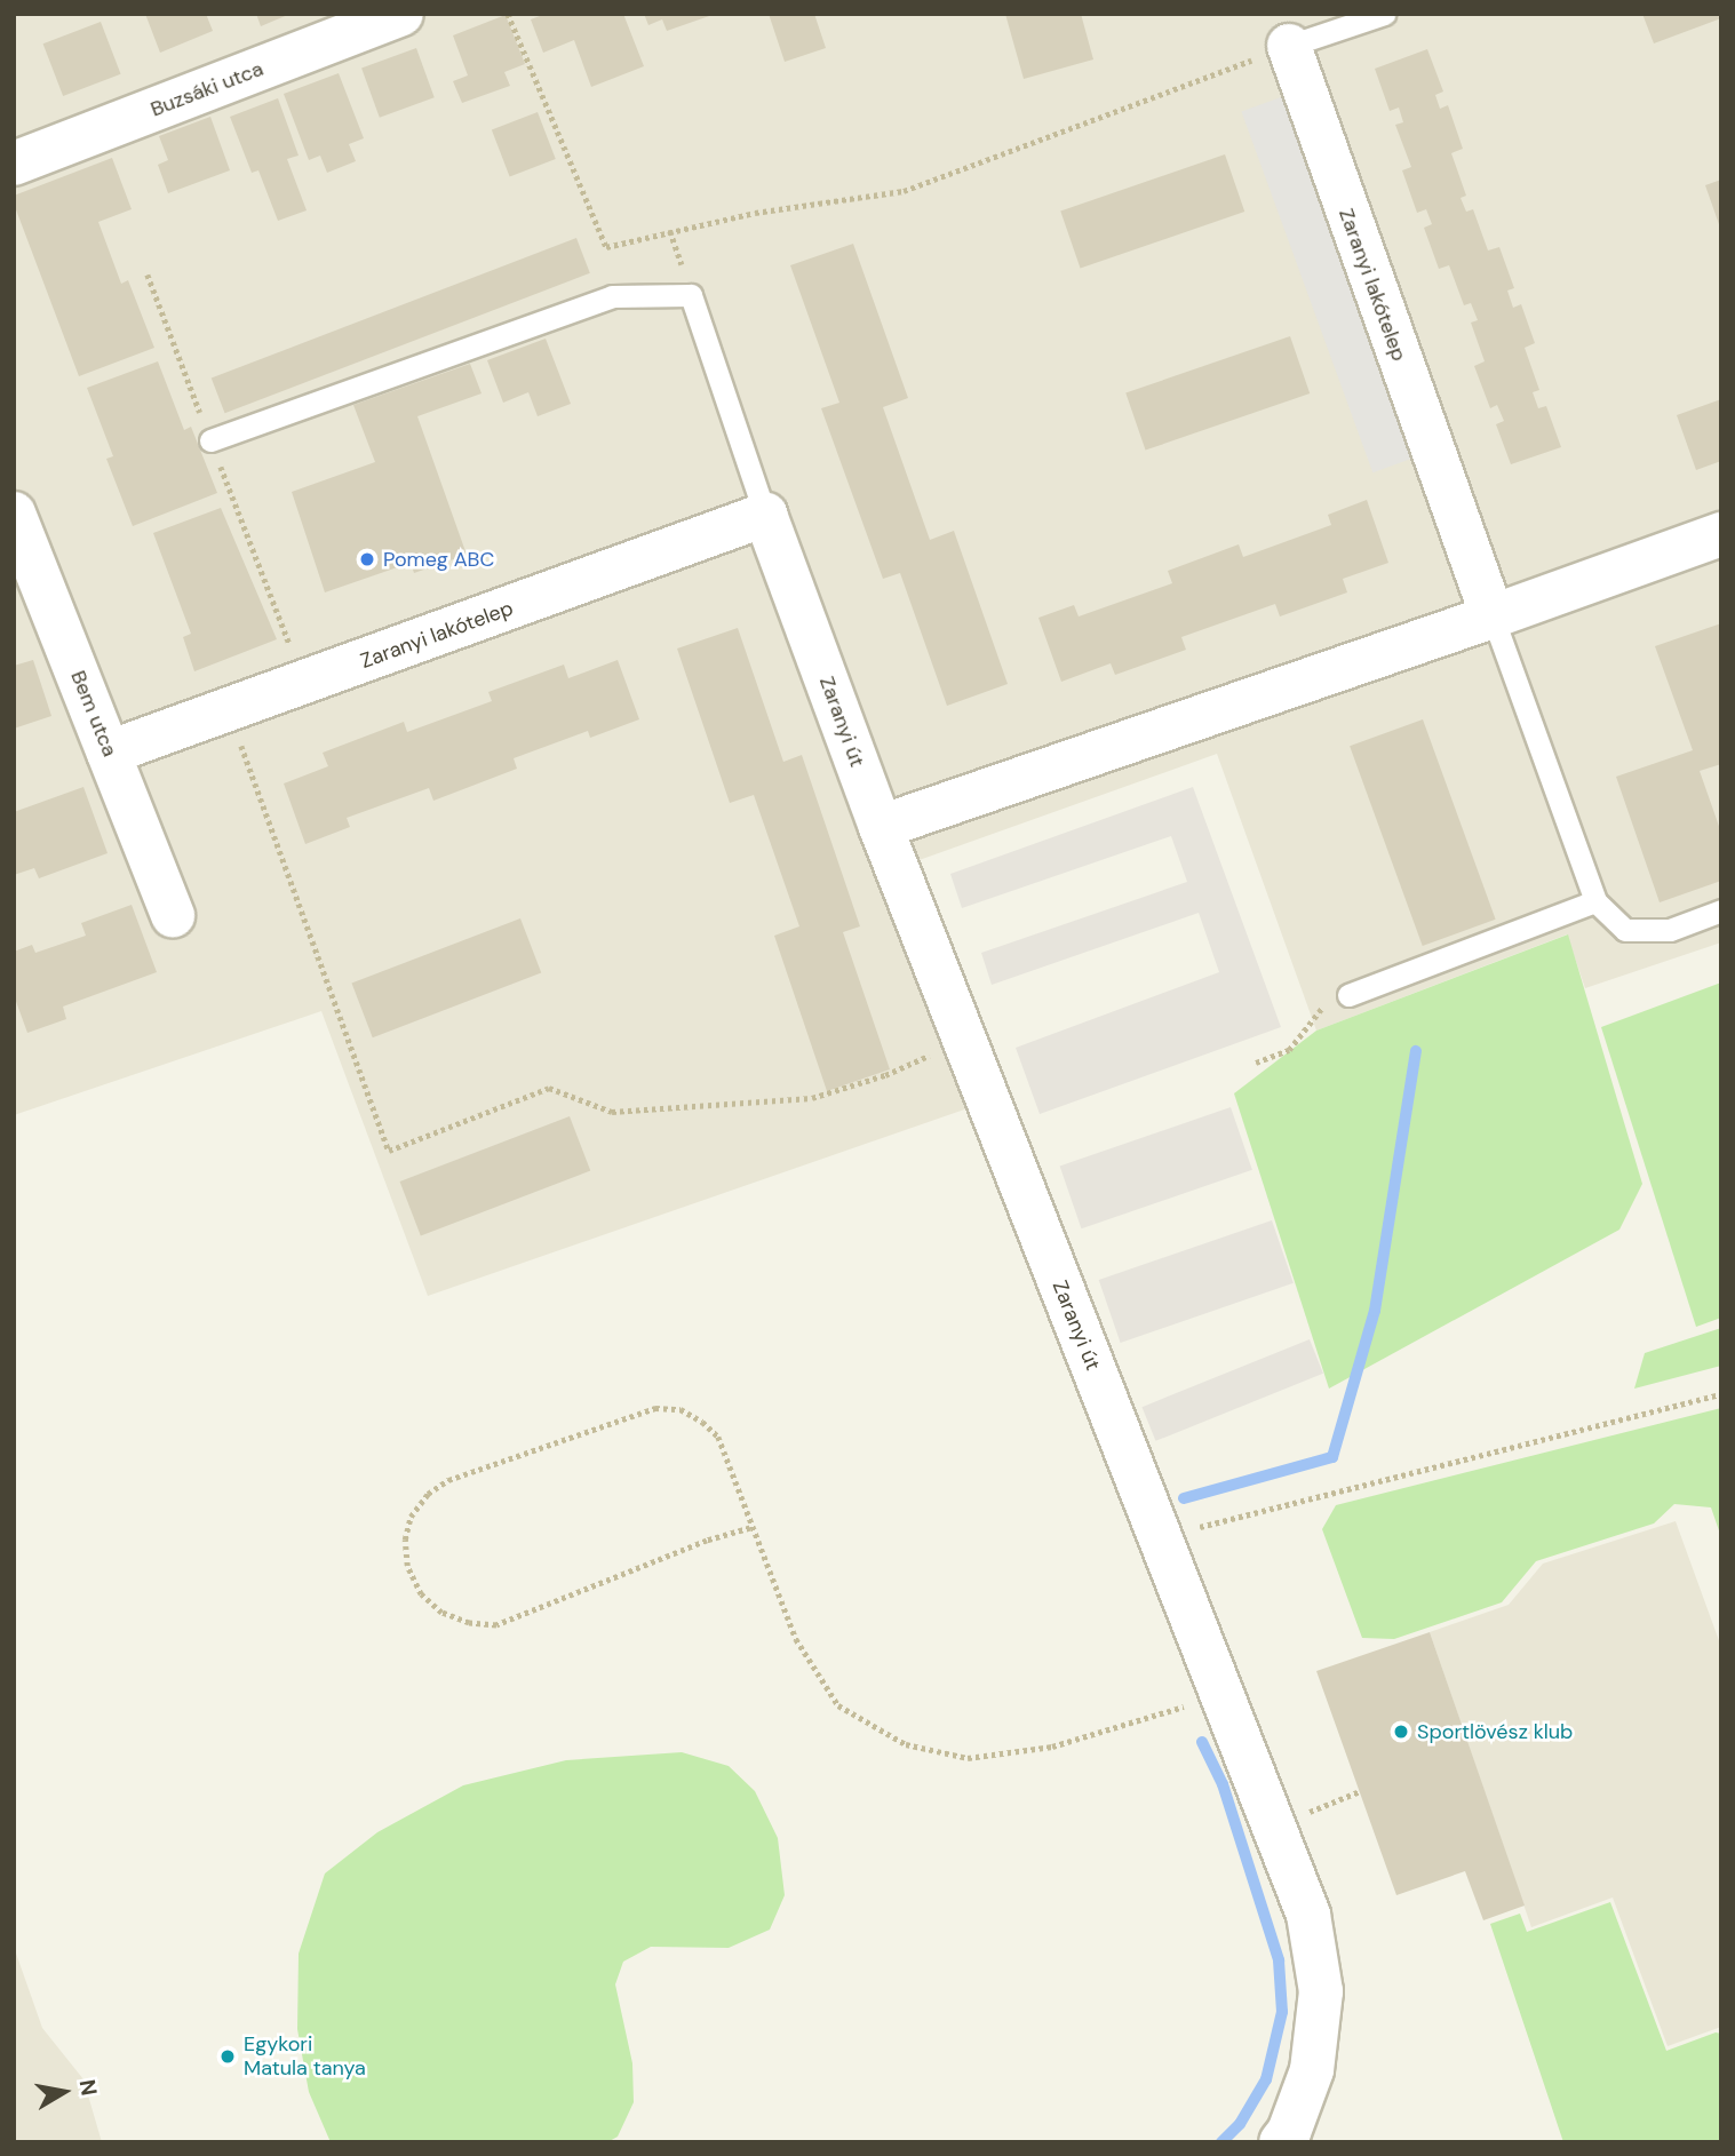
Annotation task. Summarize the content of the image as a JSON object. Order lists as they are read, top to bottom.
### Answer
{
  "streets": {
    "street": [
      "Buzsáki utca",
      "Zaranyi lakótelep",
      "Bem utca",
      "Zaranyi út"
    ]
  },
  "crossings": [
    ["Zaranyi lakótelep", "Bem utca"],
    ["Zaranyi lakótelep", "Zaranyi út"]
  ],
  "places": ["Pomeg ABC", "Sportlövész klub", "Egykori Matula tanya"],
  "north": "right"
}
